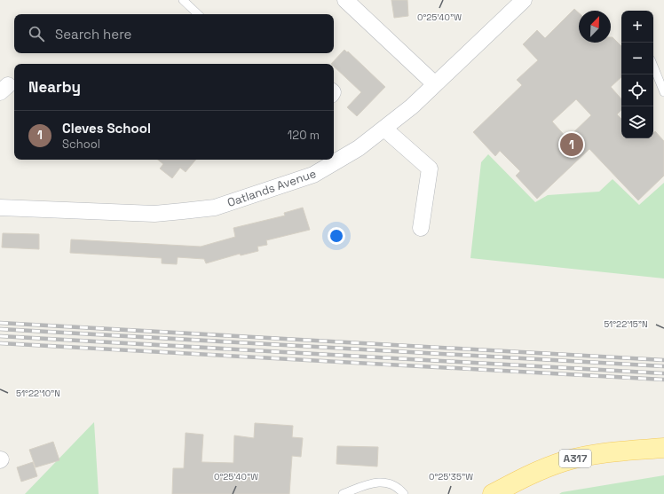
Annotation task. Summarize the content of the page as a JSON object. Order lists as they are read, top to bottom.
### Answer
{
  "streets": {
    "main road": ["A317"],
    "street": ["Oatlands Avenue"]
  },
  "north": "top right",
  "page": {
    "map_buttons": ["+", "−"],
    "search": "Search here",
    "heading": "Nearby",
    "list": [
      {
        "mark": "1",
        "name": "Cleves School",
        "note": "School",
        "value": "120 m"
      }
    ],
    "pins": "1"
  },
  "coordinates": [
    "0°25'40\"W",
    "51°22'15\"N",
    "51°22'10\"N",
    "0°25'35\"W"
  ]
}
